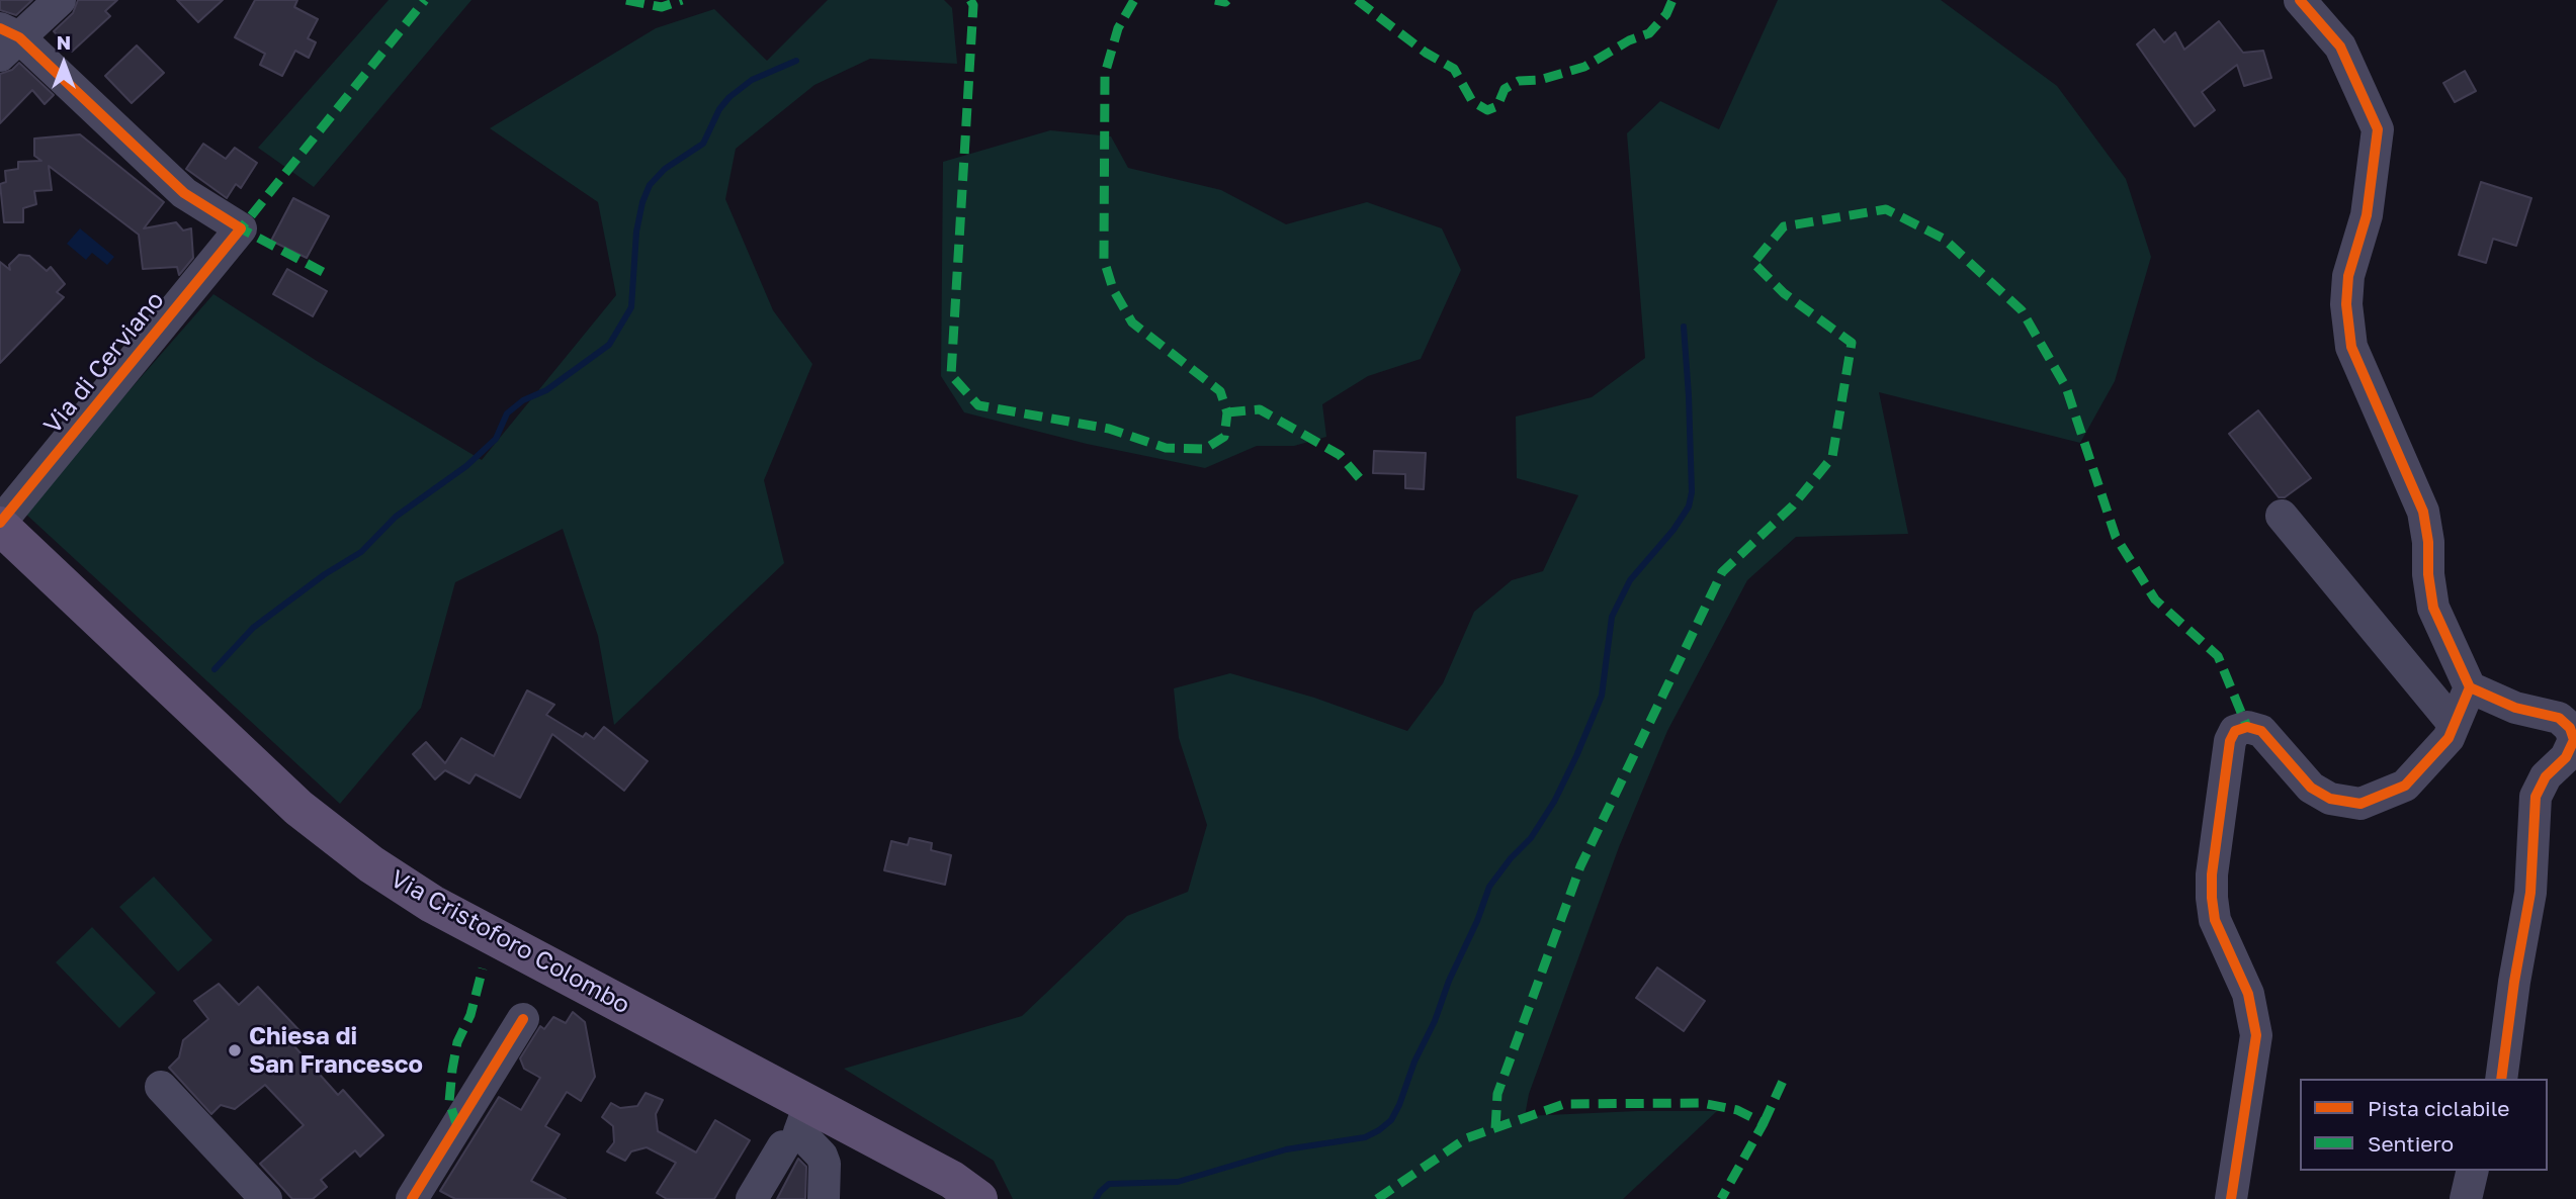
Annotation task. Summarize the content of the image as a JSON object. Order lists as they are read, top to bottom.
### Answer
{
  "streets": {
    "main road": ["Via Cristoforo Colombo"],
    "street": ["Via di Cerviano"]
  },
  "crossings": [
    ["Via di Cerviano", "Via Cristoforo Colombo"]
  ],
  "places": ["Chiesa di San Francesco"],
  "legend": ["Pista ciclabile", "Sentiero"],
  "north": "top"
}
